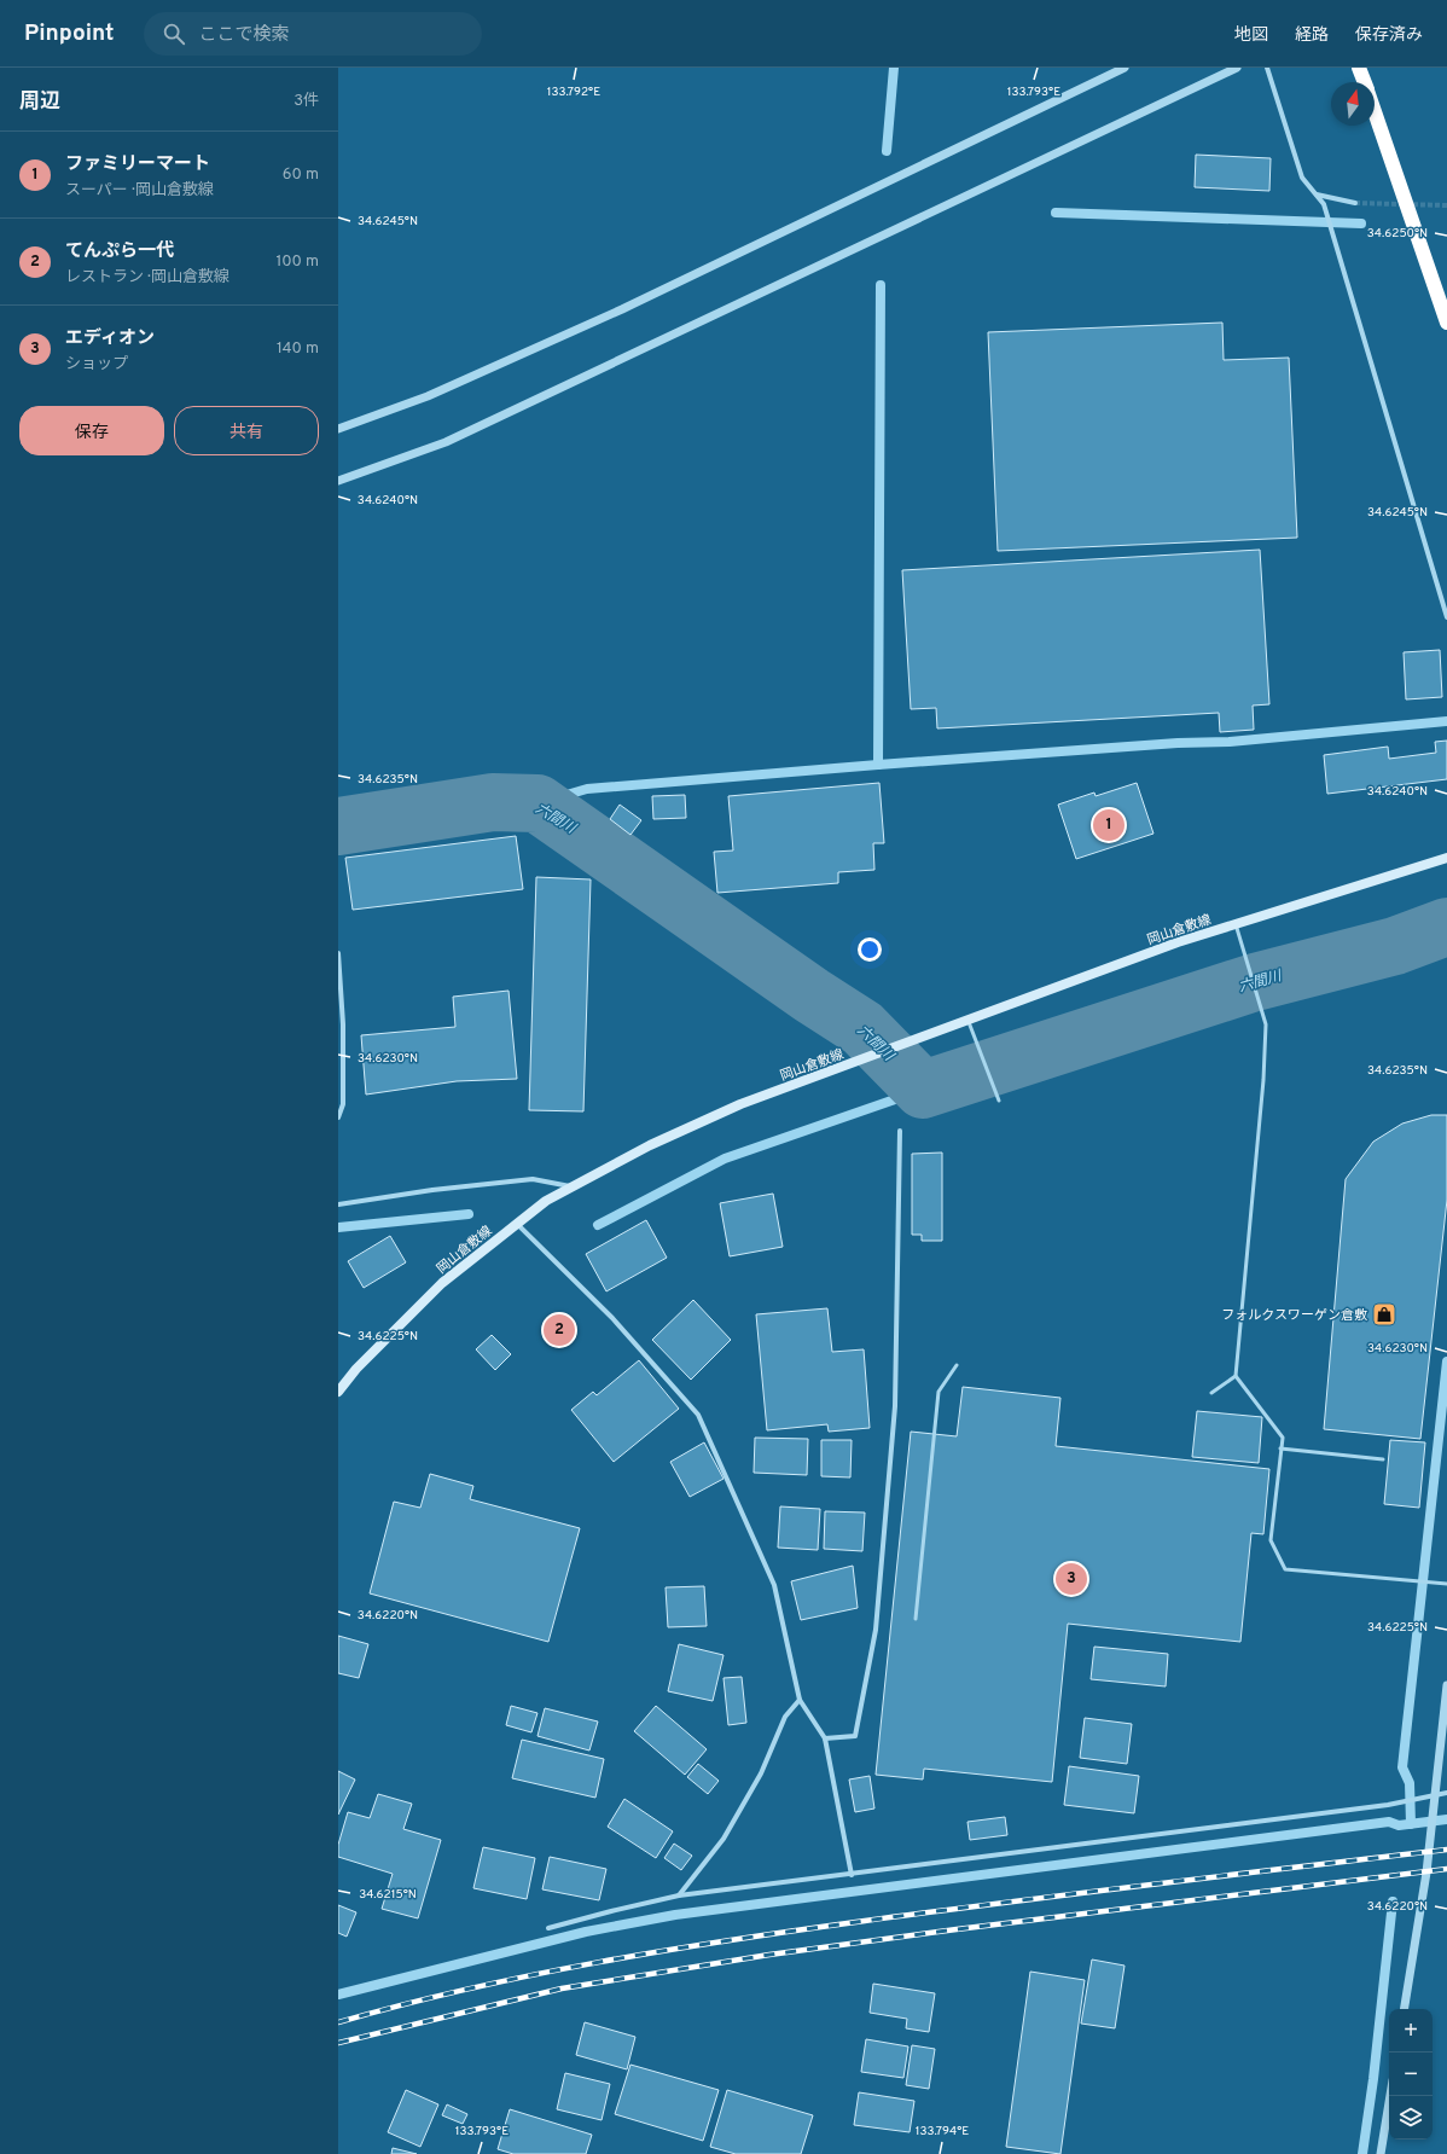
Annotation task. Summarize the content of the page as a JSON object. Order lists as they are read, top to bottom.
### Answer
{
  "streets": {
    "main road": ["岡山倉敷線"]
  },
  "water": ["六間川"],
  "places": {
    "shop": ["フォルクスワーゲン倉敷"]
  },
  "north": "top",
  "page": {
    "header": "Pinpoint",
    "search": "ここで検索",
    "nav": ["地図", "経路", "保存済み"],
    "heading": ["周辺", "3件"],
    "list": [
      {
        "mark": "1",
        "name": "ファミリーマート",
        "note": "スーパー · 岡山倉敷線",
        "value": "60 m"
      },
      {
        "mark": "2",
        "name": "てんぷら一代",
        "note": "レストラン · 岡山倉敷線",
        "value": "100 m"
      },
      {
        "mark": "3",
        "name": "エディオン",
        "note": "ショップ",
        "value": "140 m"
      }
    ],
    "buttons": ["保存", "共有"],
    "pins": ["1", "2", "3"],
    "map_buttons": ["+", "−"]
  },
  "coordinates": [
    "133.792°E",
    "133.793°E",
    "34.6245°N",
    "34.6250°N",
    "34.6240°N",
    "34.6235°N",
    "34.6230°N",
    "34.6225°N",
    "34.6220°N",
    "34.6215°N",
    "133.794°E"
  ]
}
